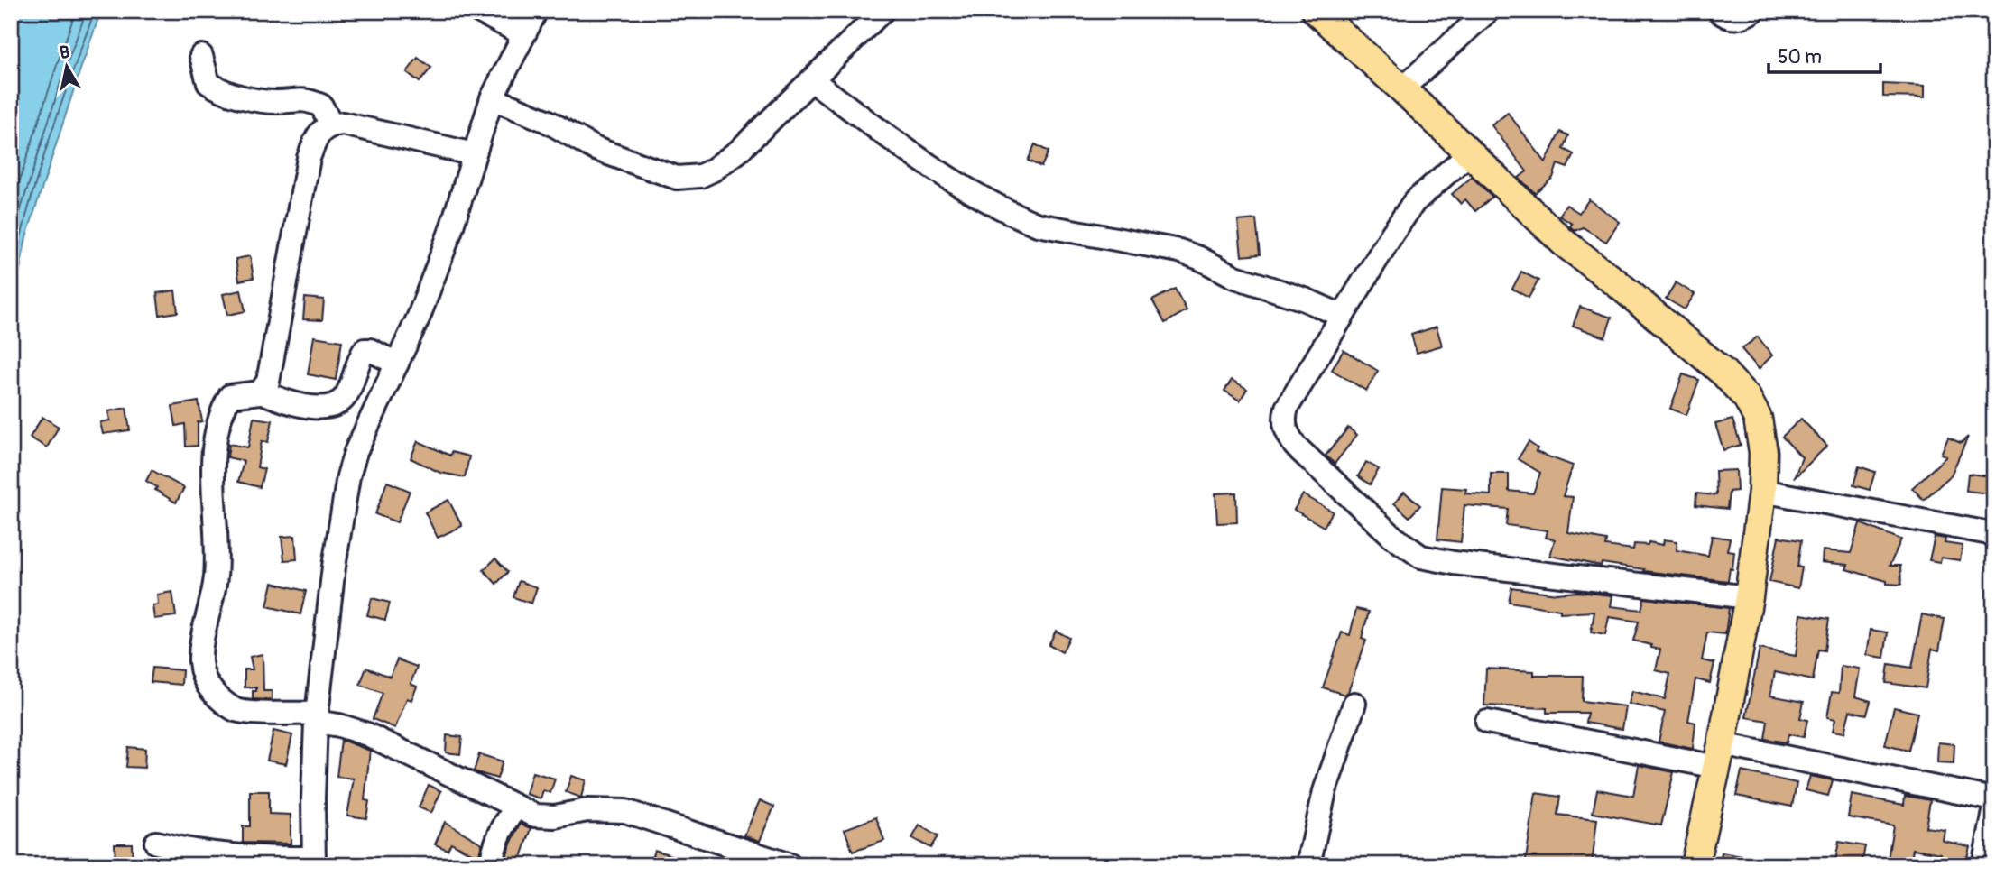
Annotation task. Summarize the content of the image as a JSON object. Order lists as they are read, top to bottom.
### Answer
{
  "scale_bar": "50 m",
  "north": "top"
}
